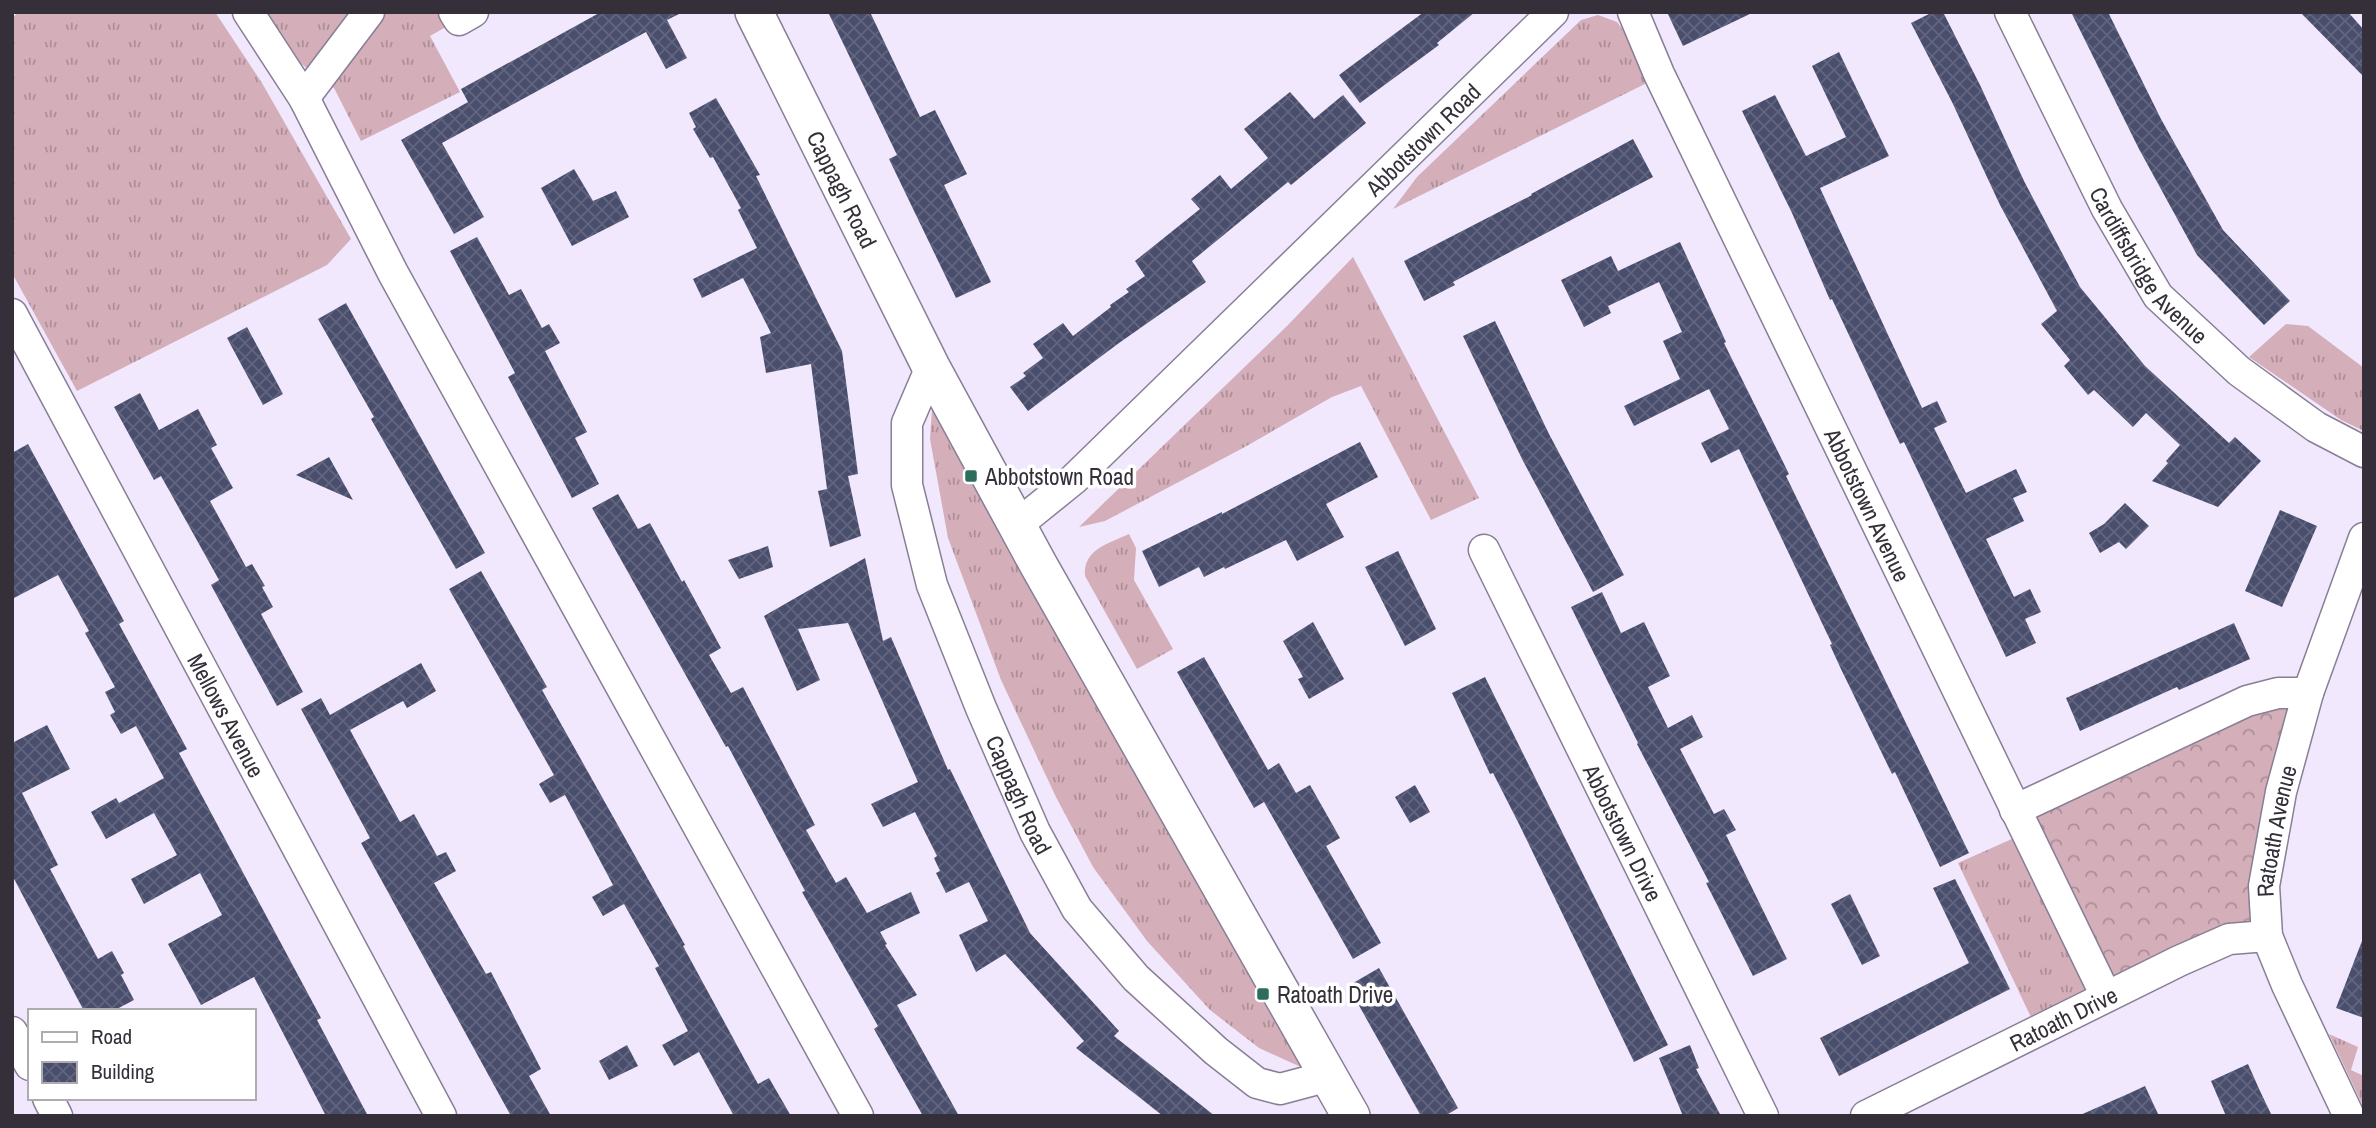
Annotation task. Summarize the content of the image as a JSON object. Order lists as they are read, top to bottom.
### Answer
{
  "streets": {
    "street": [
      "Abbotstown Road",
      "Cappagh Road",
      "Cardiffsbridge Avenue",
      "Abbotstown Avenue",
      "Mellows Avenue",
      "Ratoath Avenue",
      "Abbotstown Drive",
      "Ratoath Drive"
    ]
  },
  "crossings": [
    ["Abbotstown Road", "Cappagh Road"],
    ["Abbotstown Avenue", "Ratoath Drive"],
    ["Ratoath Avenue", "Ratoath Drive"]
  ],
  "places": {
    "transit": ["Abbotstown Road", "Ratoath Drive"]
  },
  "legend": ["Road", "Building"]
}
